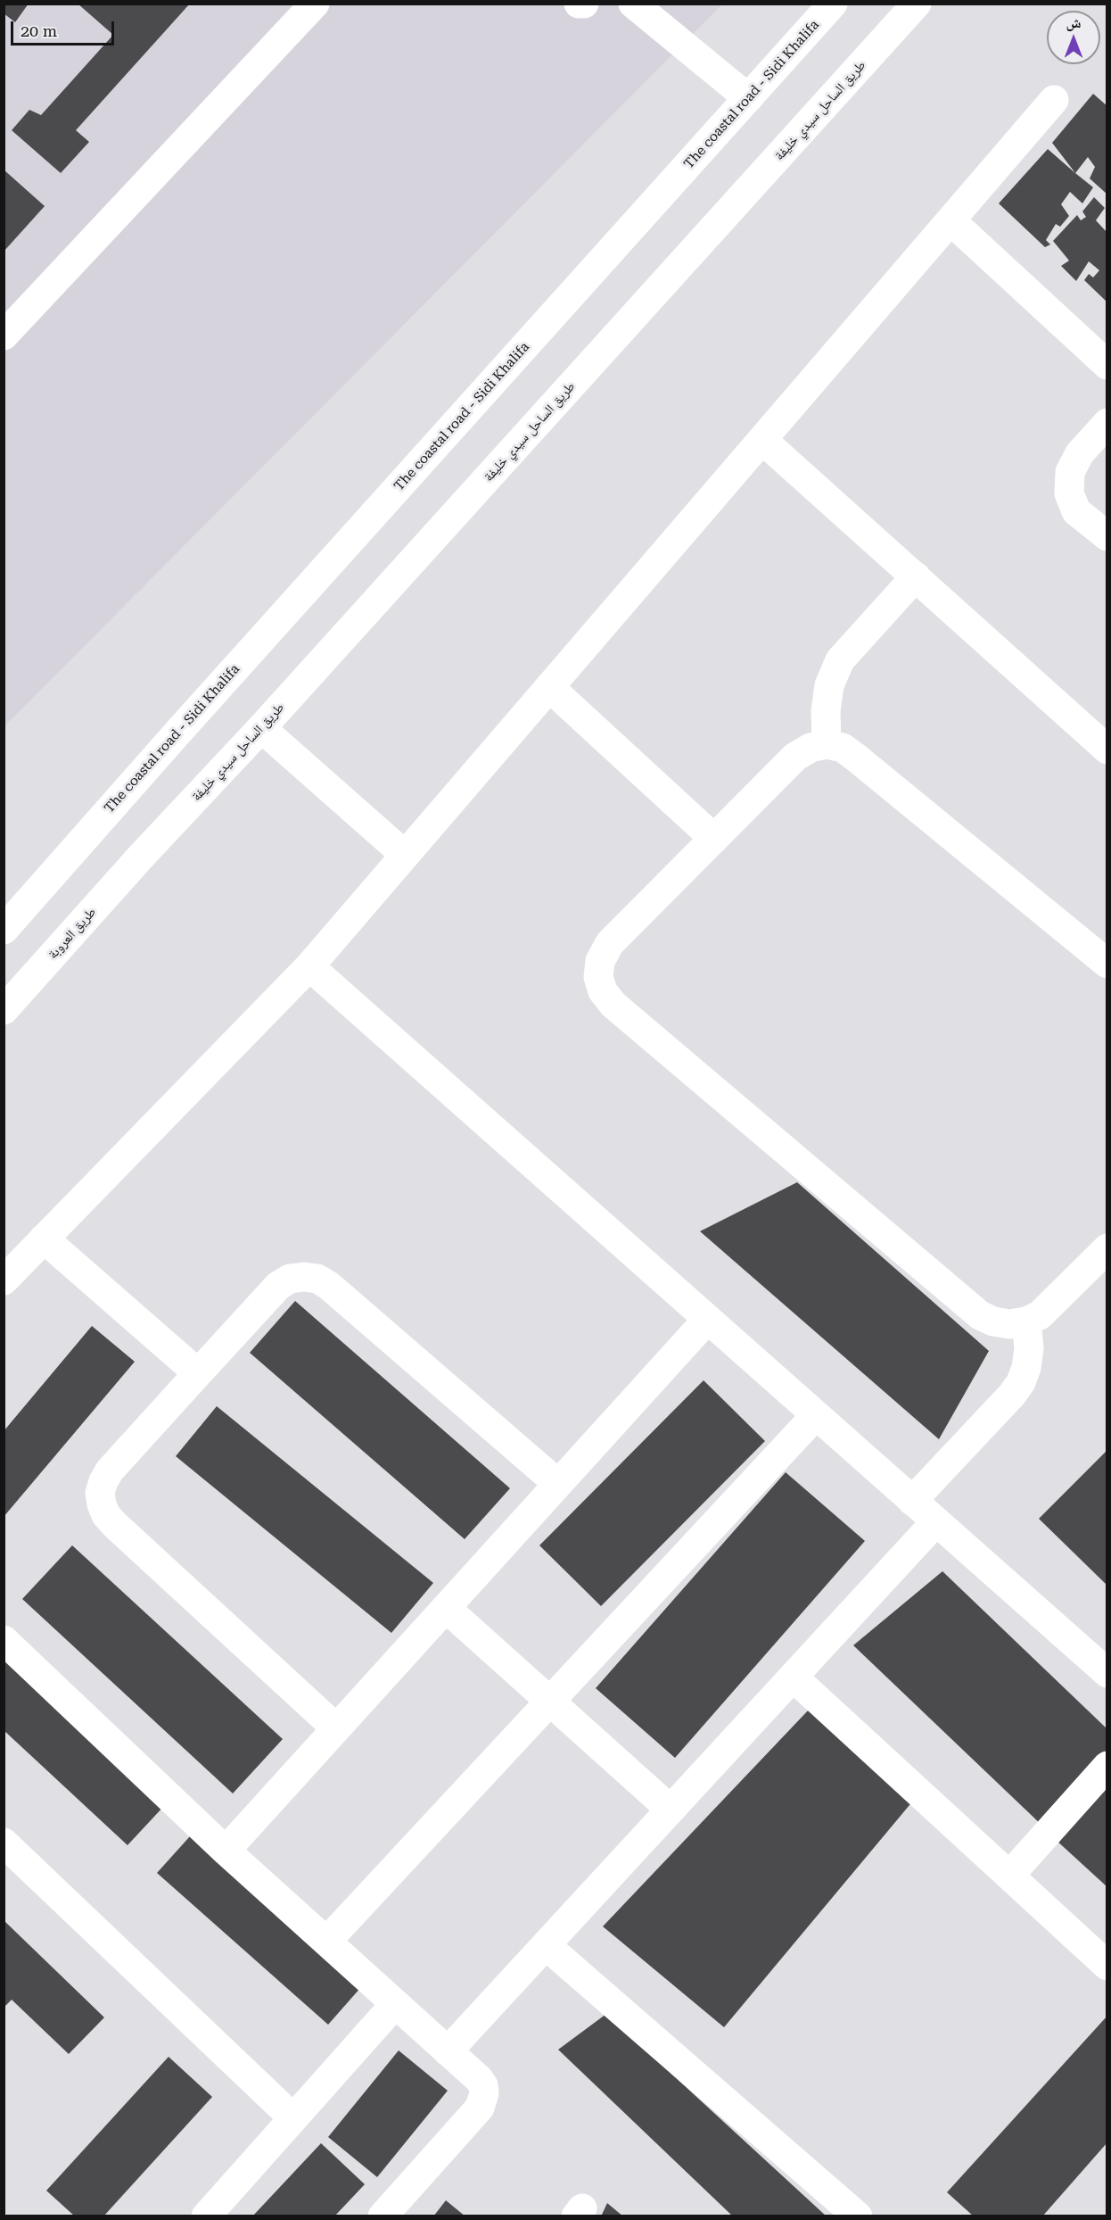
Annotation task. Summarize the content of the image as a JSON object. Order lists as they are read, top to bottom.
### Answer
{
  "streets": {
    "main road": ["The coastal road - Sidi Khalifa", "طريق الساحل سيدي خليفة", "طريق العروبة"]
  },
  "crossings": [
    ["طريق الساحل سيدي خليفة", "طريق العروبة"]
  ],
  "scale_bar": "20 m",
  "north": "top"
}
